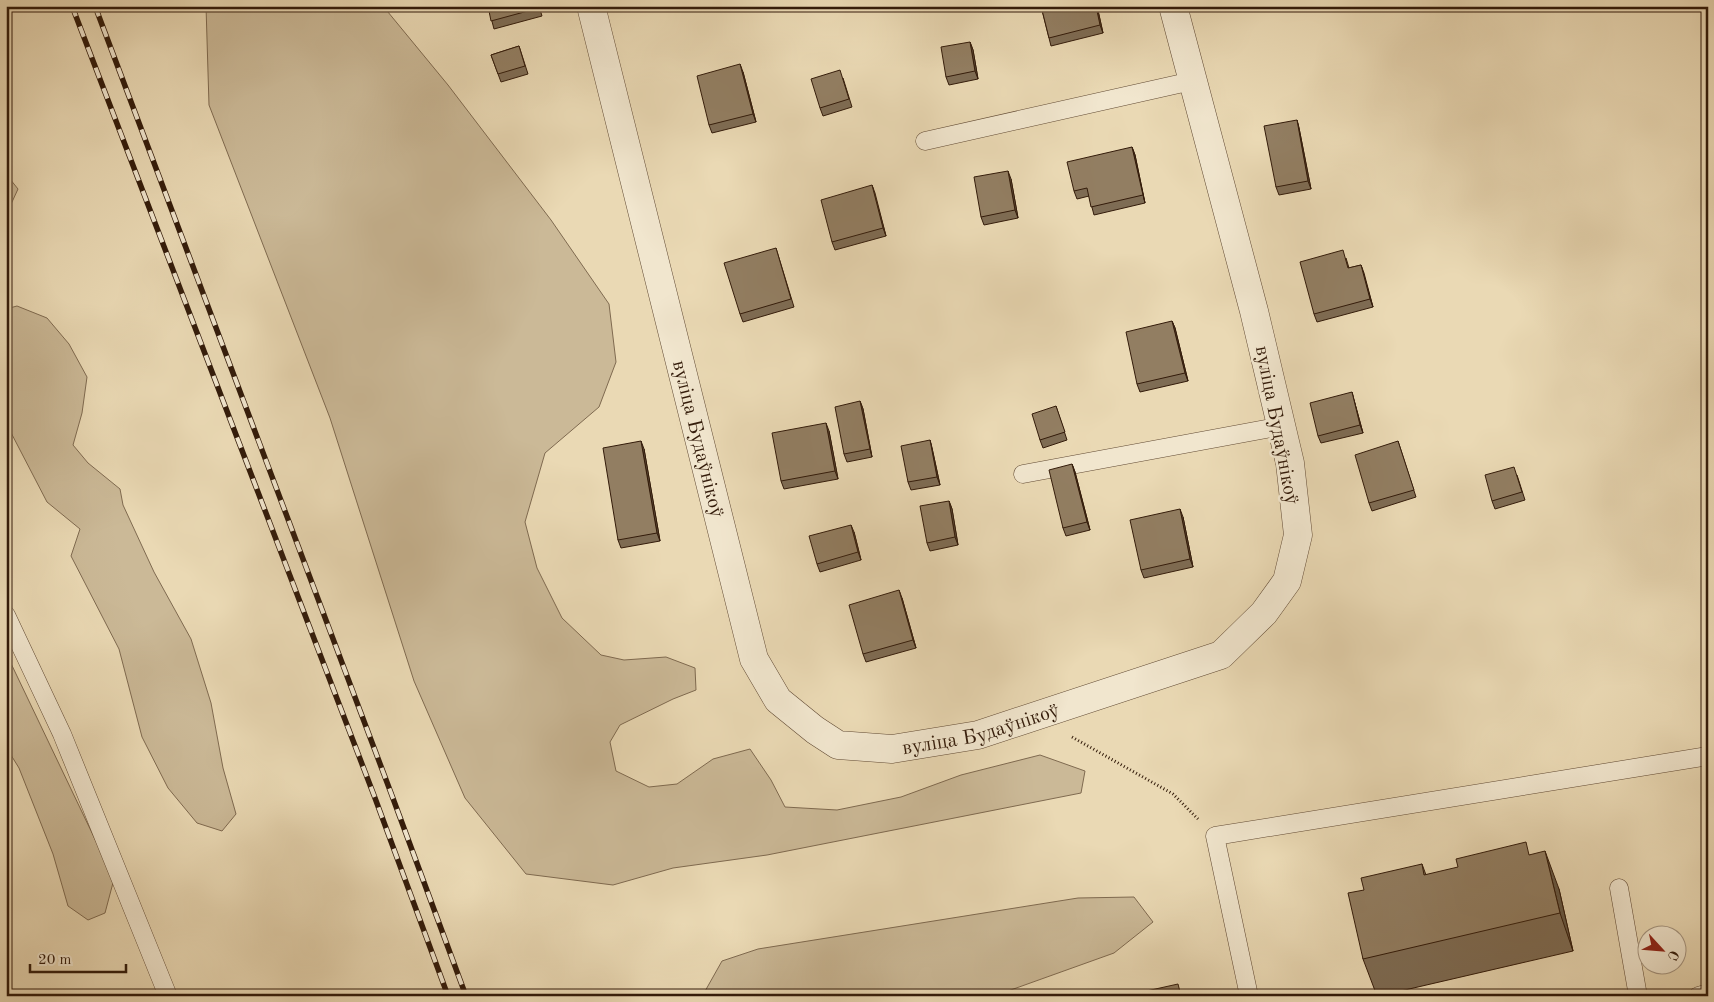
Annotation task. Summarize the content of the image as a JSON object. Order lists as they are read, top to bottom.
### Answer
{
  "streets": {
    "street": ["вуліца Будаўнікоў"]
  },
  "scale_bar": "20 m",
  "north": "bottom right"
}
